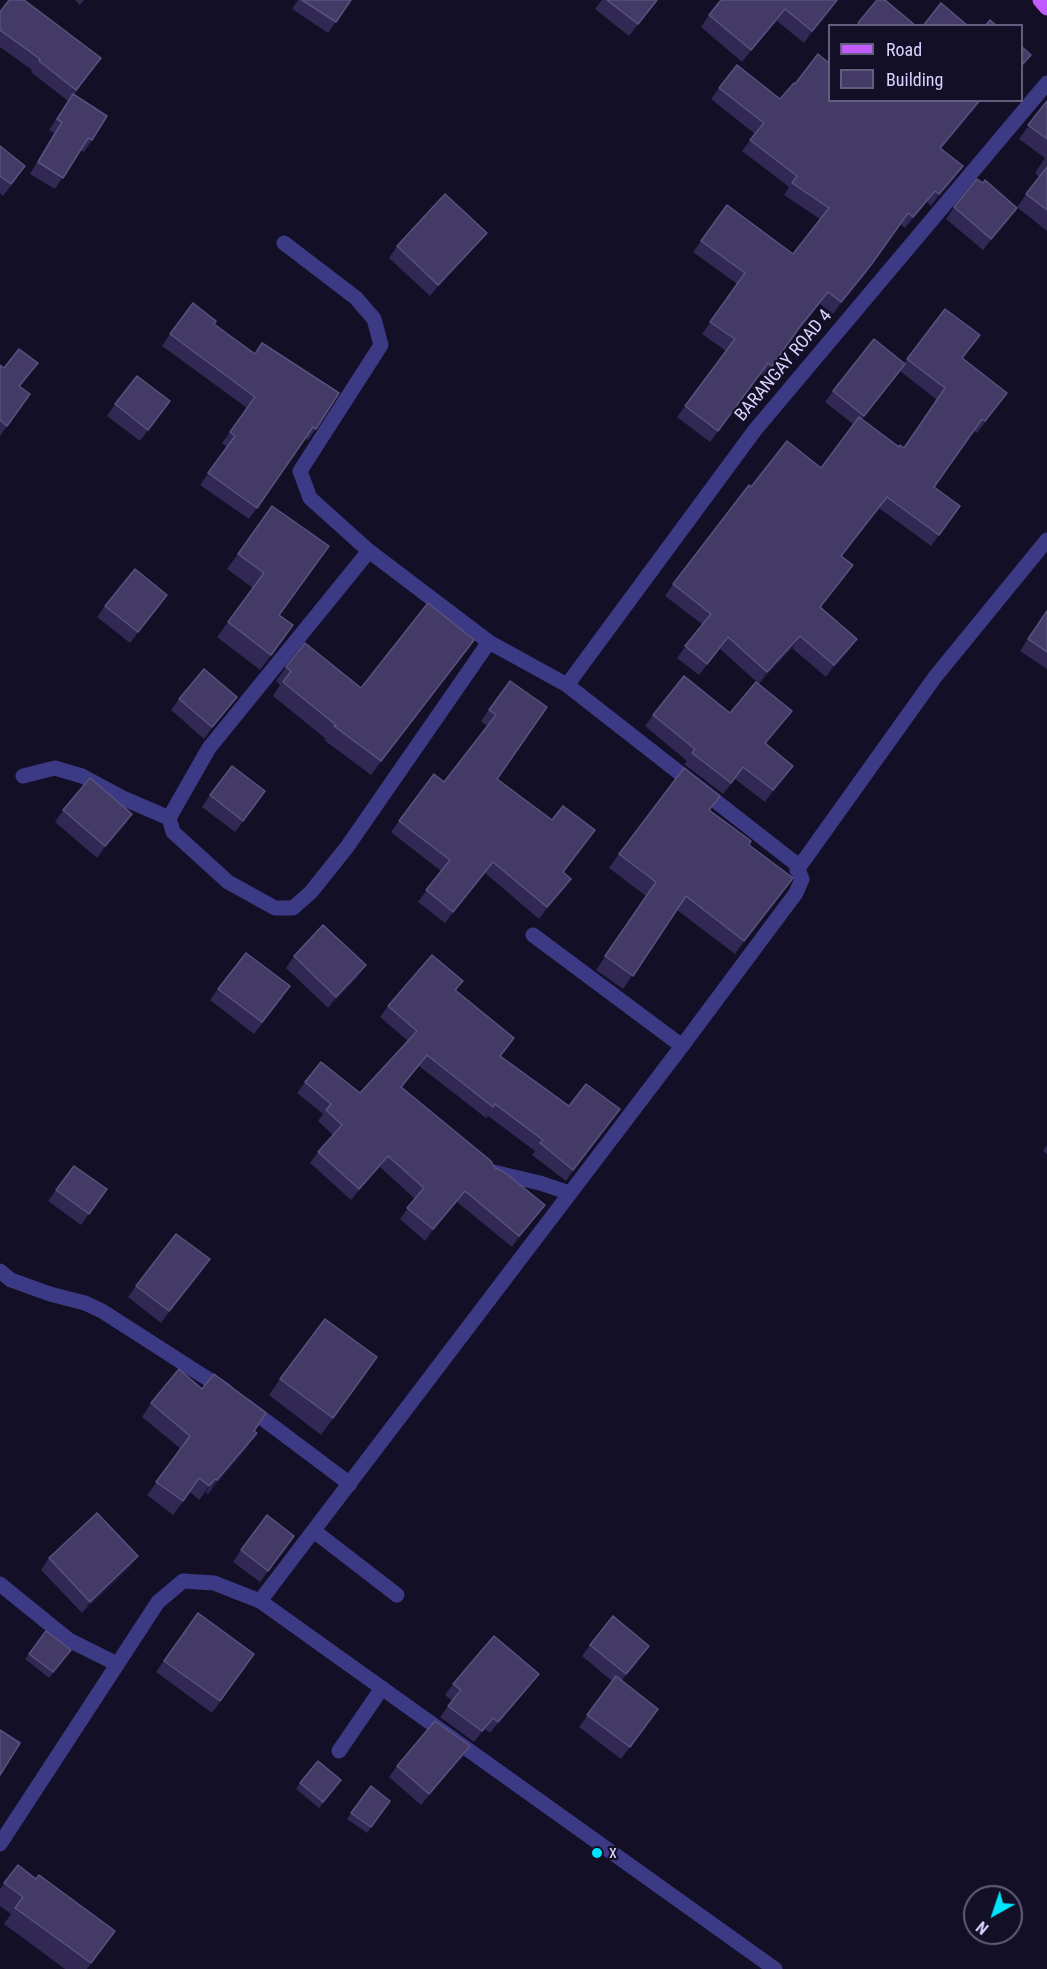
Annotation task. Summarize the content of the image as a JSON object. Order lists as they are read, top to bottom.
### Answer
{
  "streets": {
    "street": ["BARANGAY ROAD 4"]
  },
  "places": ["x"],
  "legend": ["Road", "Building"],
  "north": "bottom left"
}
